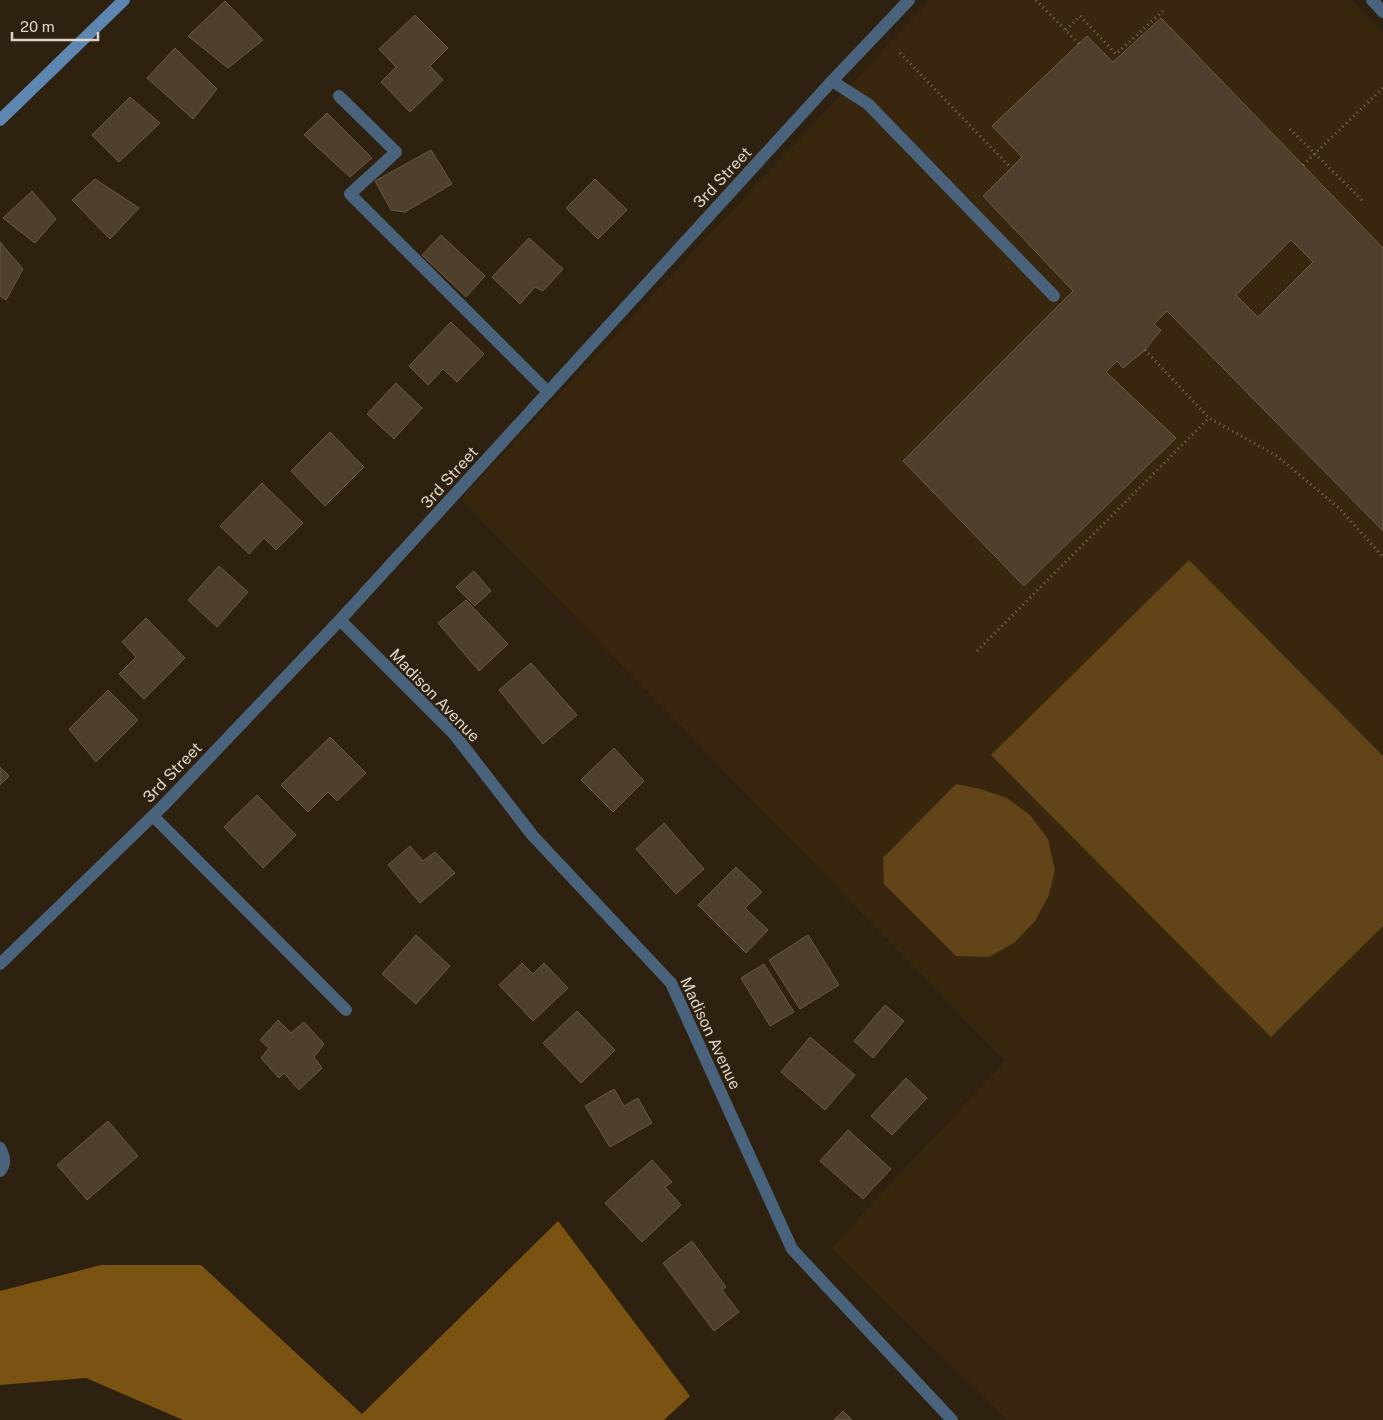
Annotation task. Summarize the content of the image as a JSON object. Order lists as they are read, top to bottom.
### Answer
{
  "streets": {
    "street": ["3rd Street", "Madison Avenue"]
  },
  "crossings": [
    ["3rd Street", "Madison Avenue"]
  ],
  "scale_bar": "20 m"
}
